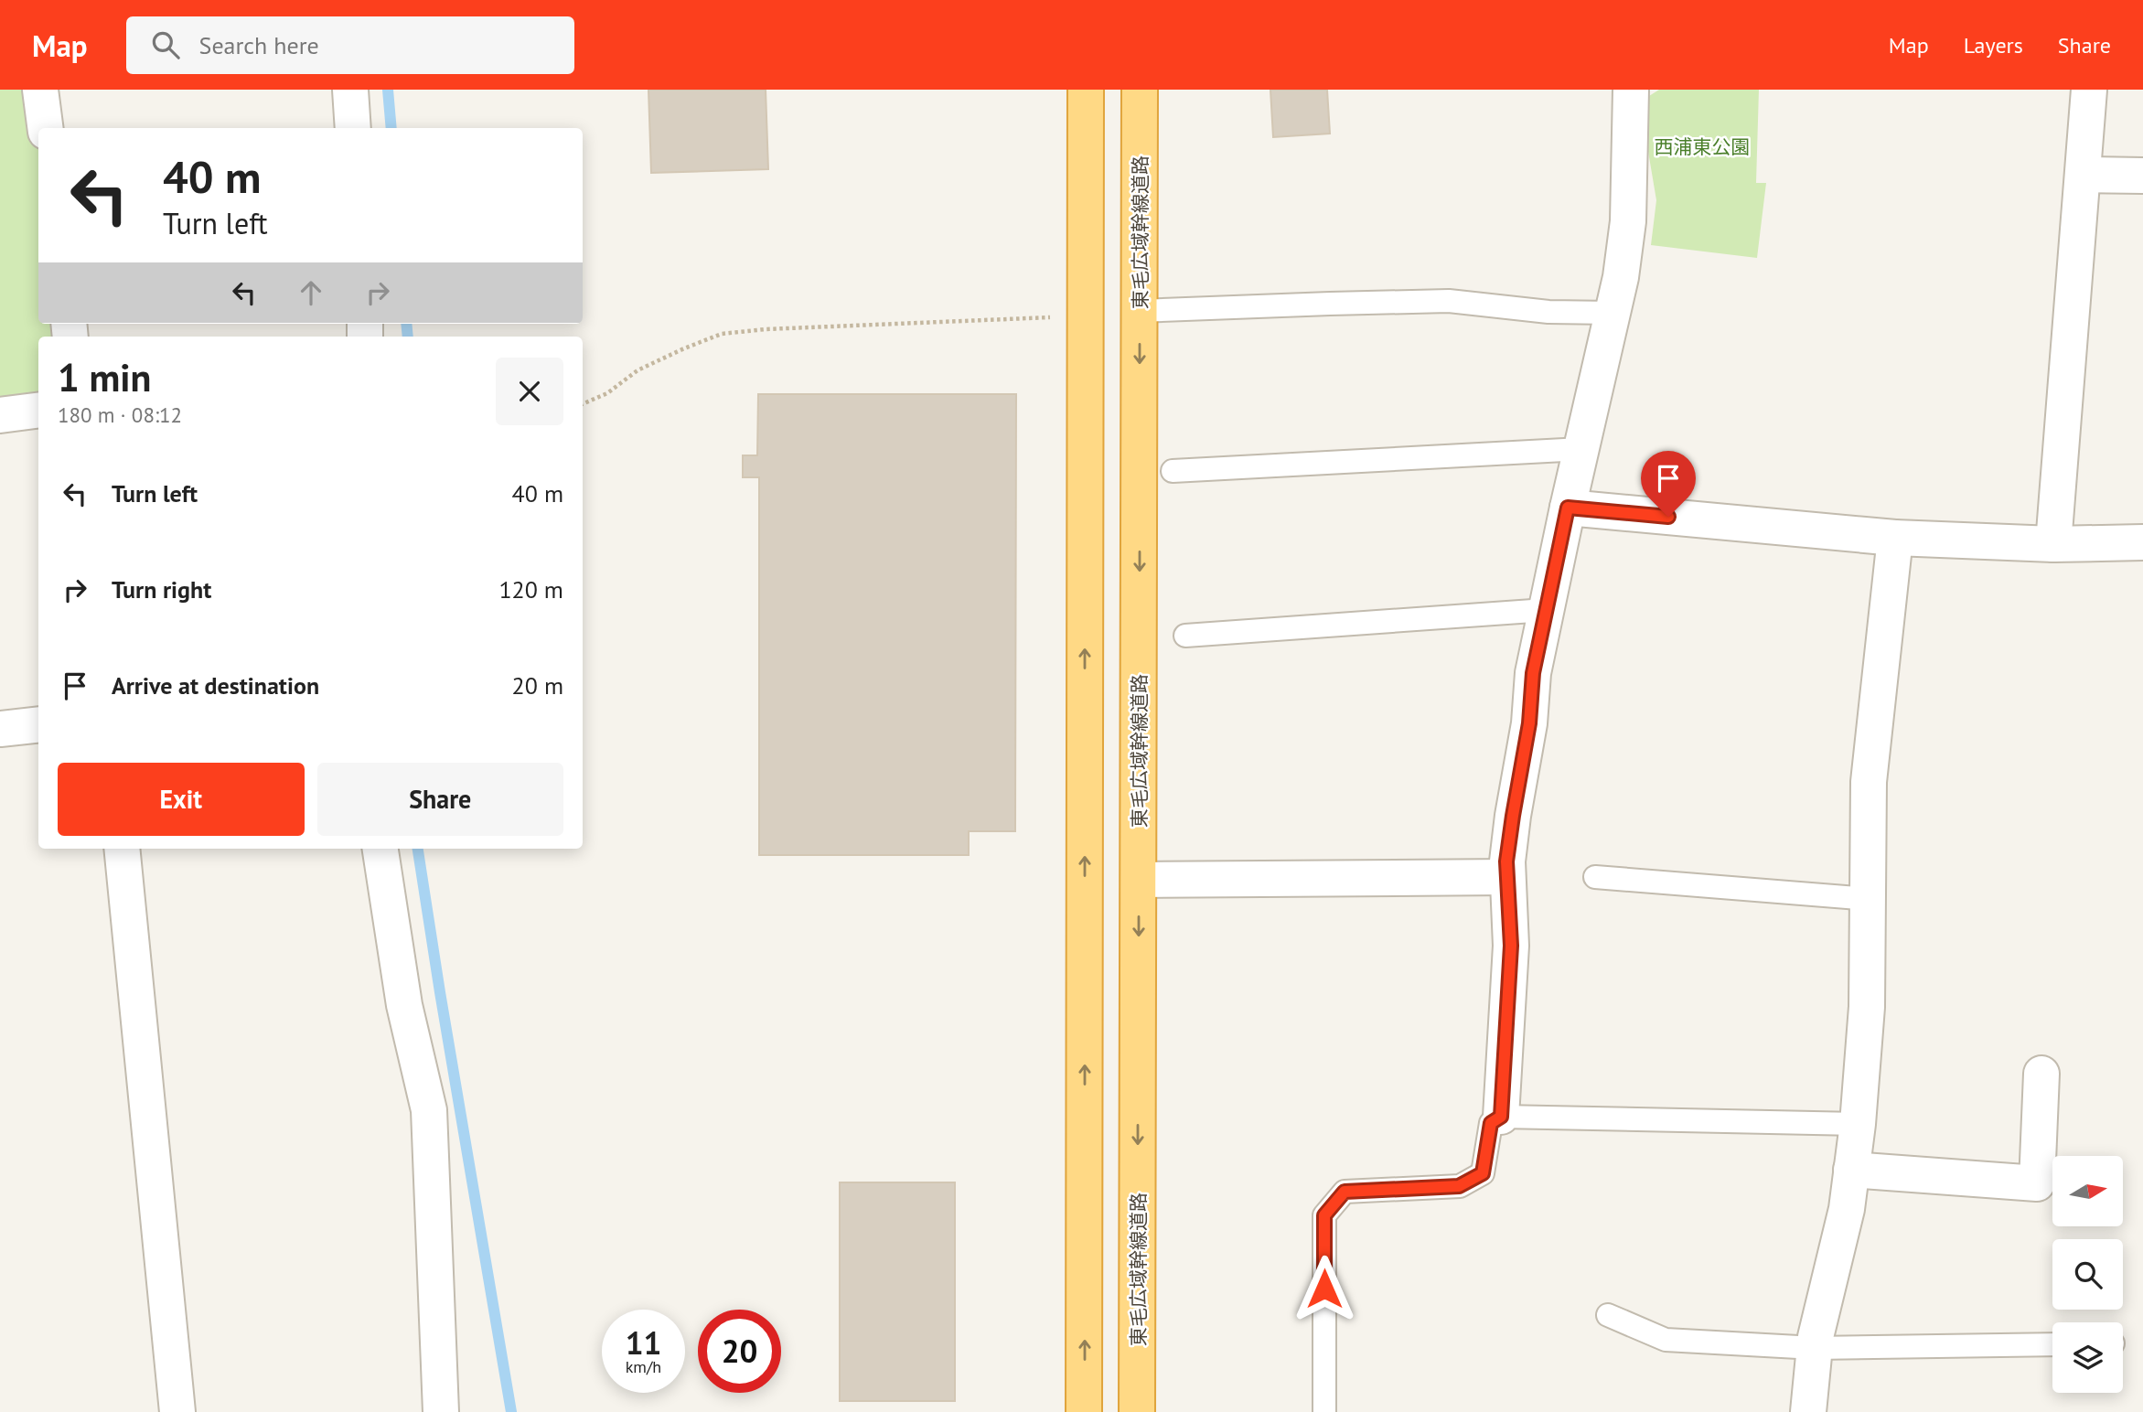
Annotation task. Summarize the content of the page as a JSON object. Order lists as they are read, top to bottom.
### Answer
{
  "streets": {
    "highway": ["東毛広域幹線道路"]
  },
  "parks": ["西浦東公園"],
  "north": "right",
  "page": {
    "header": "Map",
    "search": "Search here",
    "nav": ["Map", "Layers", "Share"],
    "turn": ["40 m", "Turn left"],
    "heading": ["1 min", "180 m · 08:12"],
    "list": [
      {
        "name": "Turn left",
        "value": "40 m"
      },
      {
        "name": "Turn right",
        "value": "120 m"
      },
      {
        "name": "Arrive at destination",
        "value": "20 m"
      }
    ],
    "buttons": ["Exit", "Share"],
    "speed": "11 km/h",
    "limit": "20"
  }
}
